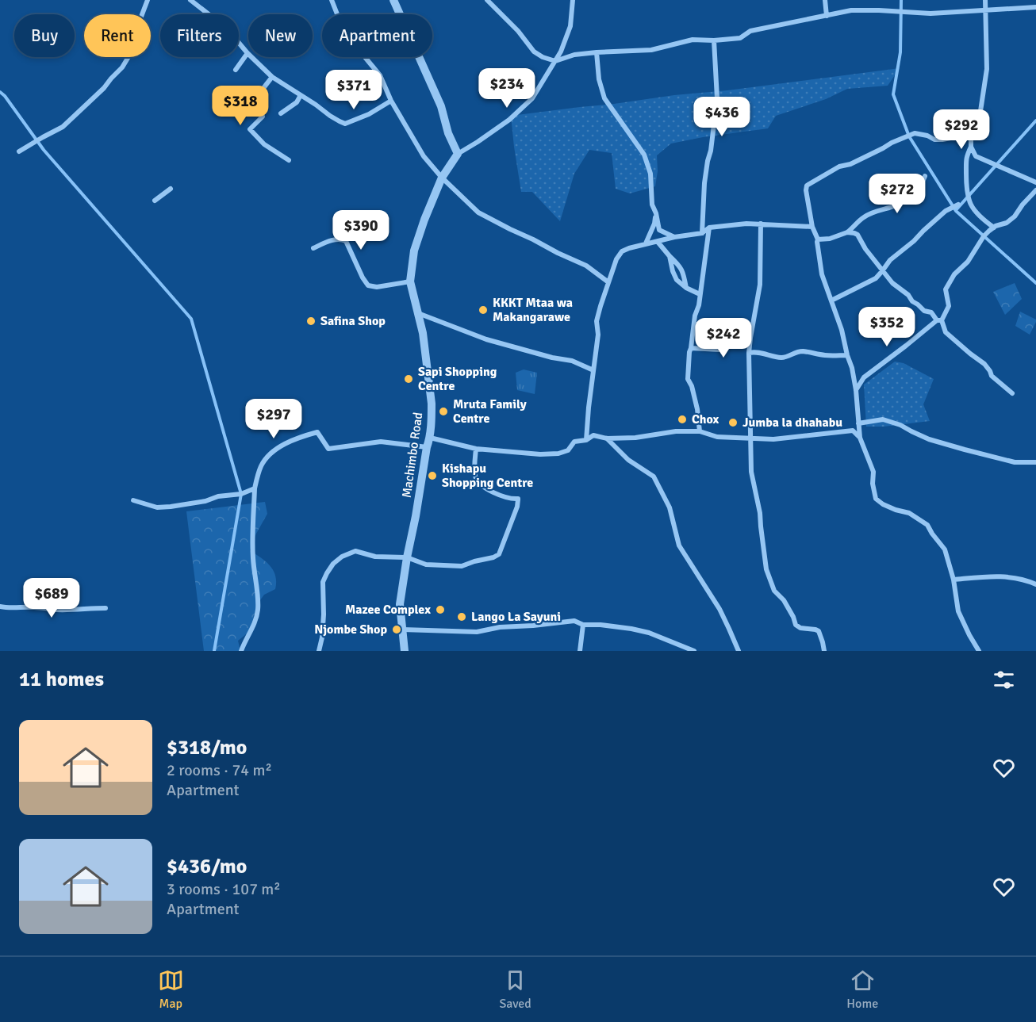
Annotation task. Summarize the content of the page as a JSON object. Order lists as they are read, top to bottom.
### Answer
{
  "streets": {
    "street": ["Machimbo Road"]
  },
  "places": [
    "KKKT Mtaa wa Makangarawe",
    "Safina Shop",
    "Sapi Shopping Centre",
    "Mruta Family Centre",
    "Chox",
    "Jumba la dhahabu",
    "Kishapu Shopping Centre",
    "Mazee Complex",
    "Lango La Sayuni",
    "Njombe Shop"
  ],
  "page": {
    "chip": [
      "Buy",
      "Rent",
      "Filters",
      "New",
      "Apartment"
    ],
    "price": [
      "$234",
      "$371",
      "$318",
      "$436",
      "$292",
      "$272",
      "$390",
      "$352",
      "$242",
      "$297",
      "$689"
    ],
    "heading": "11 homes",
    "list": [
      {
        "name": "$318/mo",
        "note": "2 rooms · 74 m² · Apartment"
      },
      {
        "name": "$436/mo",
        "note": "3 rooms · 107 m² · Apartment"
      }
    ],
    "tabs": ["Map", "Saved", "Home"]
  }
}
